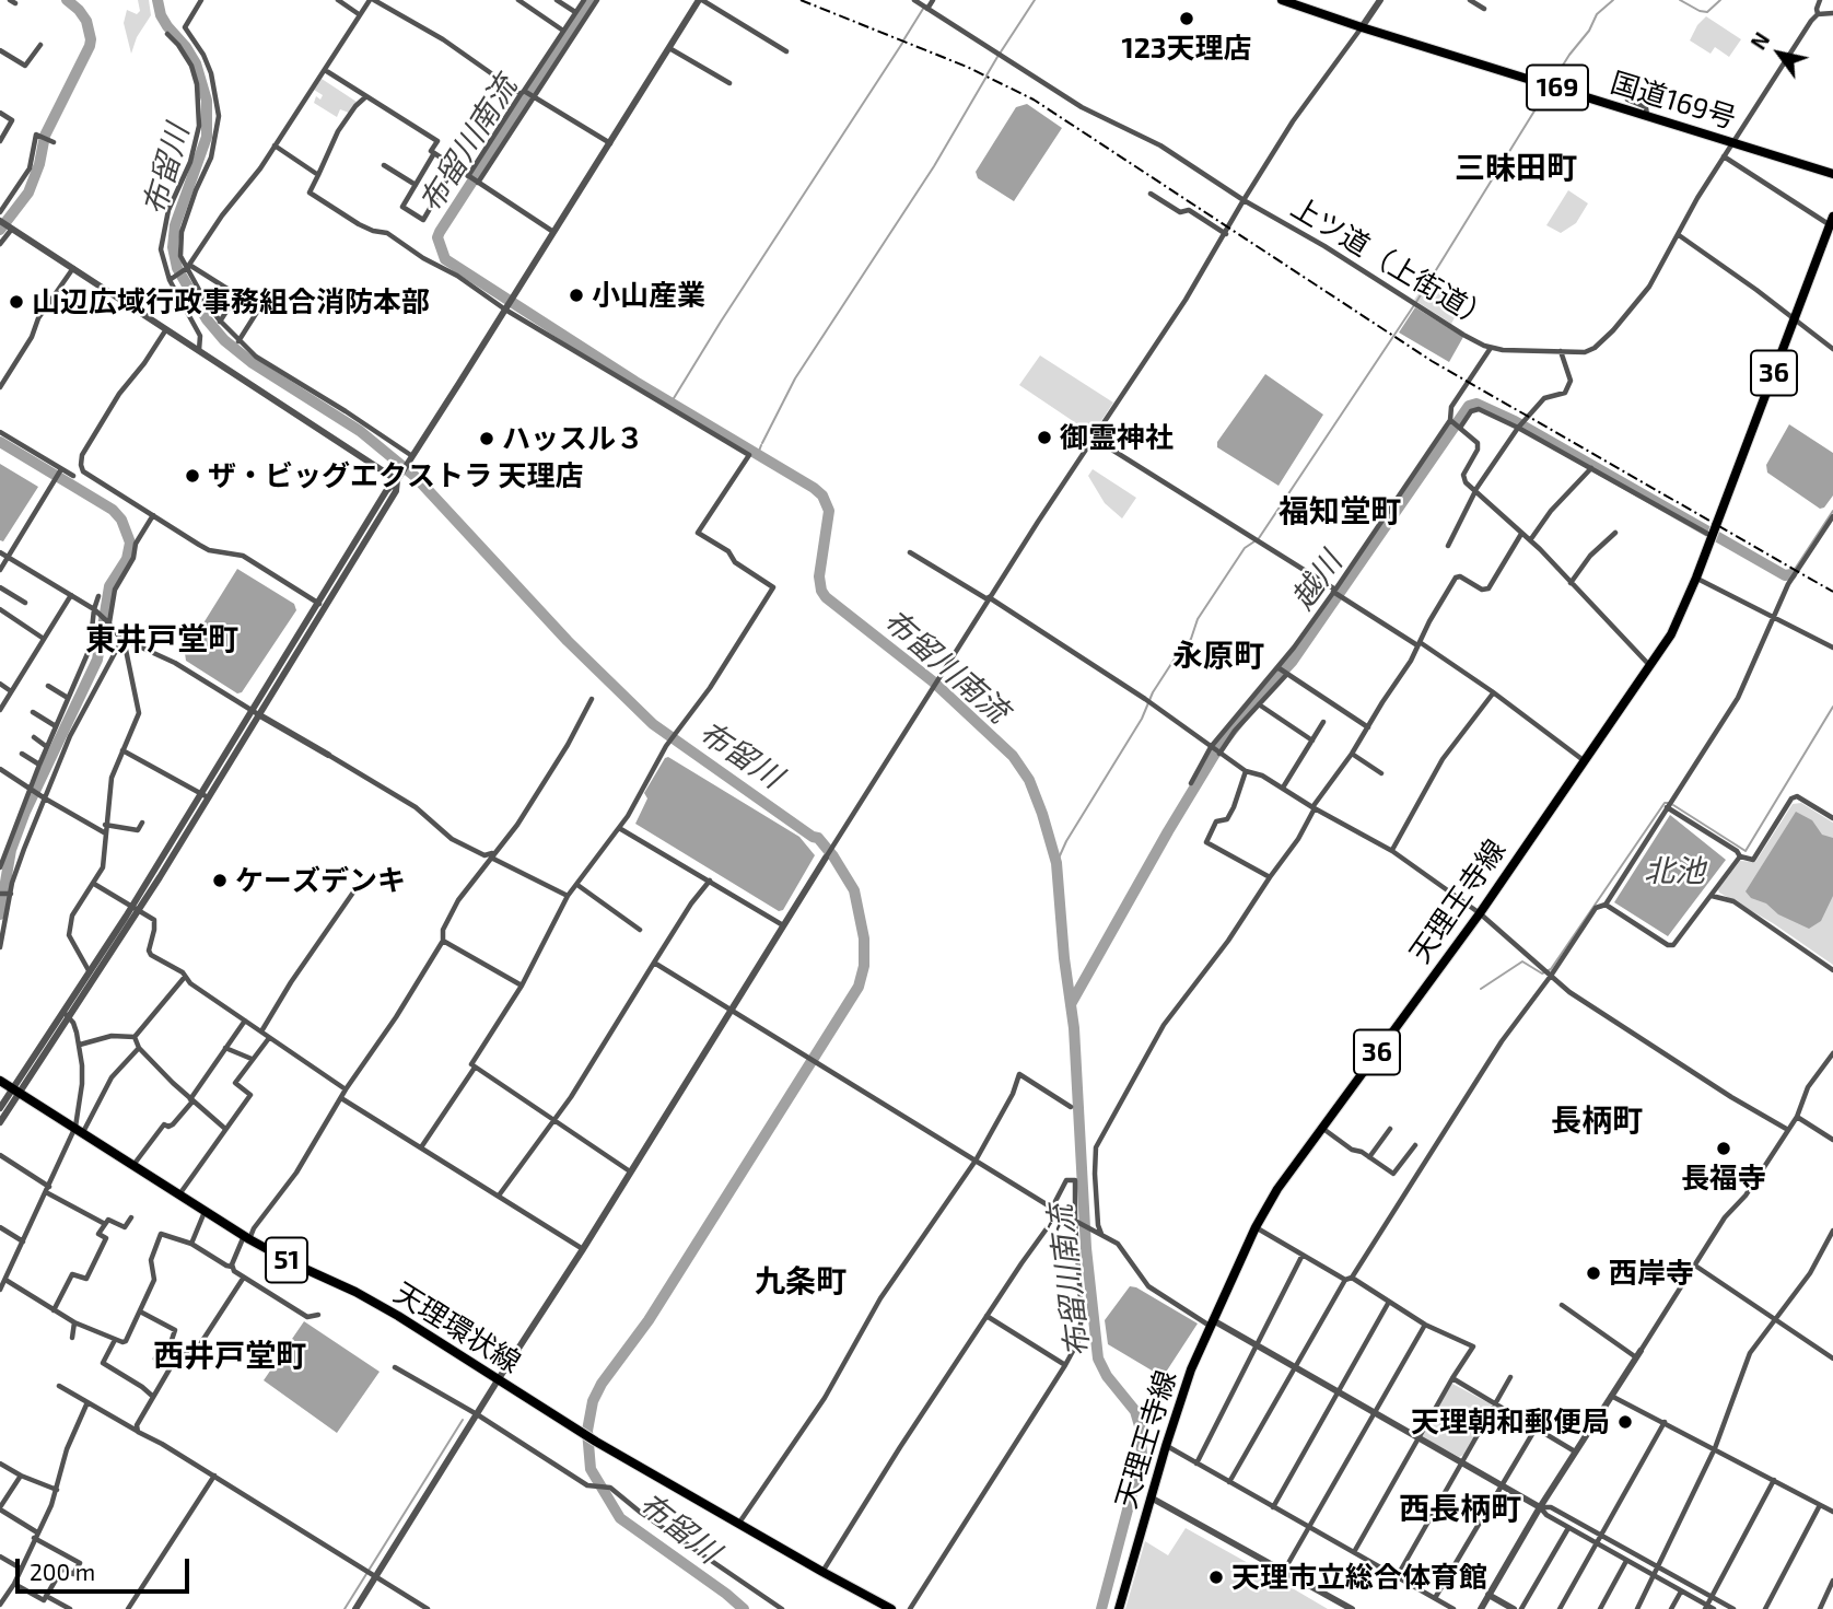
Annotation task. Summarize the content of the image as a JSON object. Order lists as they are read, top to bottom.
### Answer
{
  "streets": {
    "main road": [
      "169",
      "国道169号",
      "36",
      "天理王寺線",
      "51",
      "天理環状線"
    ],
    "street": ["上ツ道（上街道）"]
  },
  "crossings": [
    ["国道169号", "上ツ道（上街道）"]
  ],
  "districts": [
    "三昧田町",
    "福知堂町",
    "東井戸堂町",
    "永原町",
    "長柄町",
    "九条町",
    "西井戸堂町",
    "西長柄町"
  ],
  "water": [
    "布留川南流",
    "布留川",
    "越川",
    "北池"
  ],
  "places": [
    "123天理店",
    "小山産業",
    "山辺広域行政事務組合消防本部",
    "御霊神社",
    "ハッスル３",
    "ザ・ビッグエクストラ 天理店",
    "ケーズデンキ",
    "長福寺",
    "西岸寺",
    "天理朝和郵便局",
    "天理市立総合体育館"
  ],
  "scale_bar": "200 m",
  "north": "top left"
}
